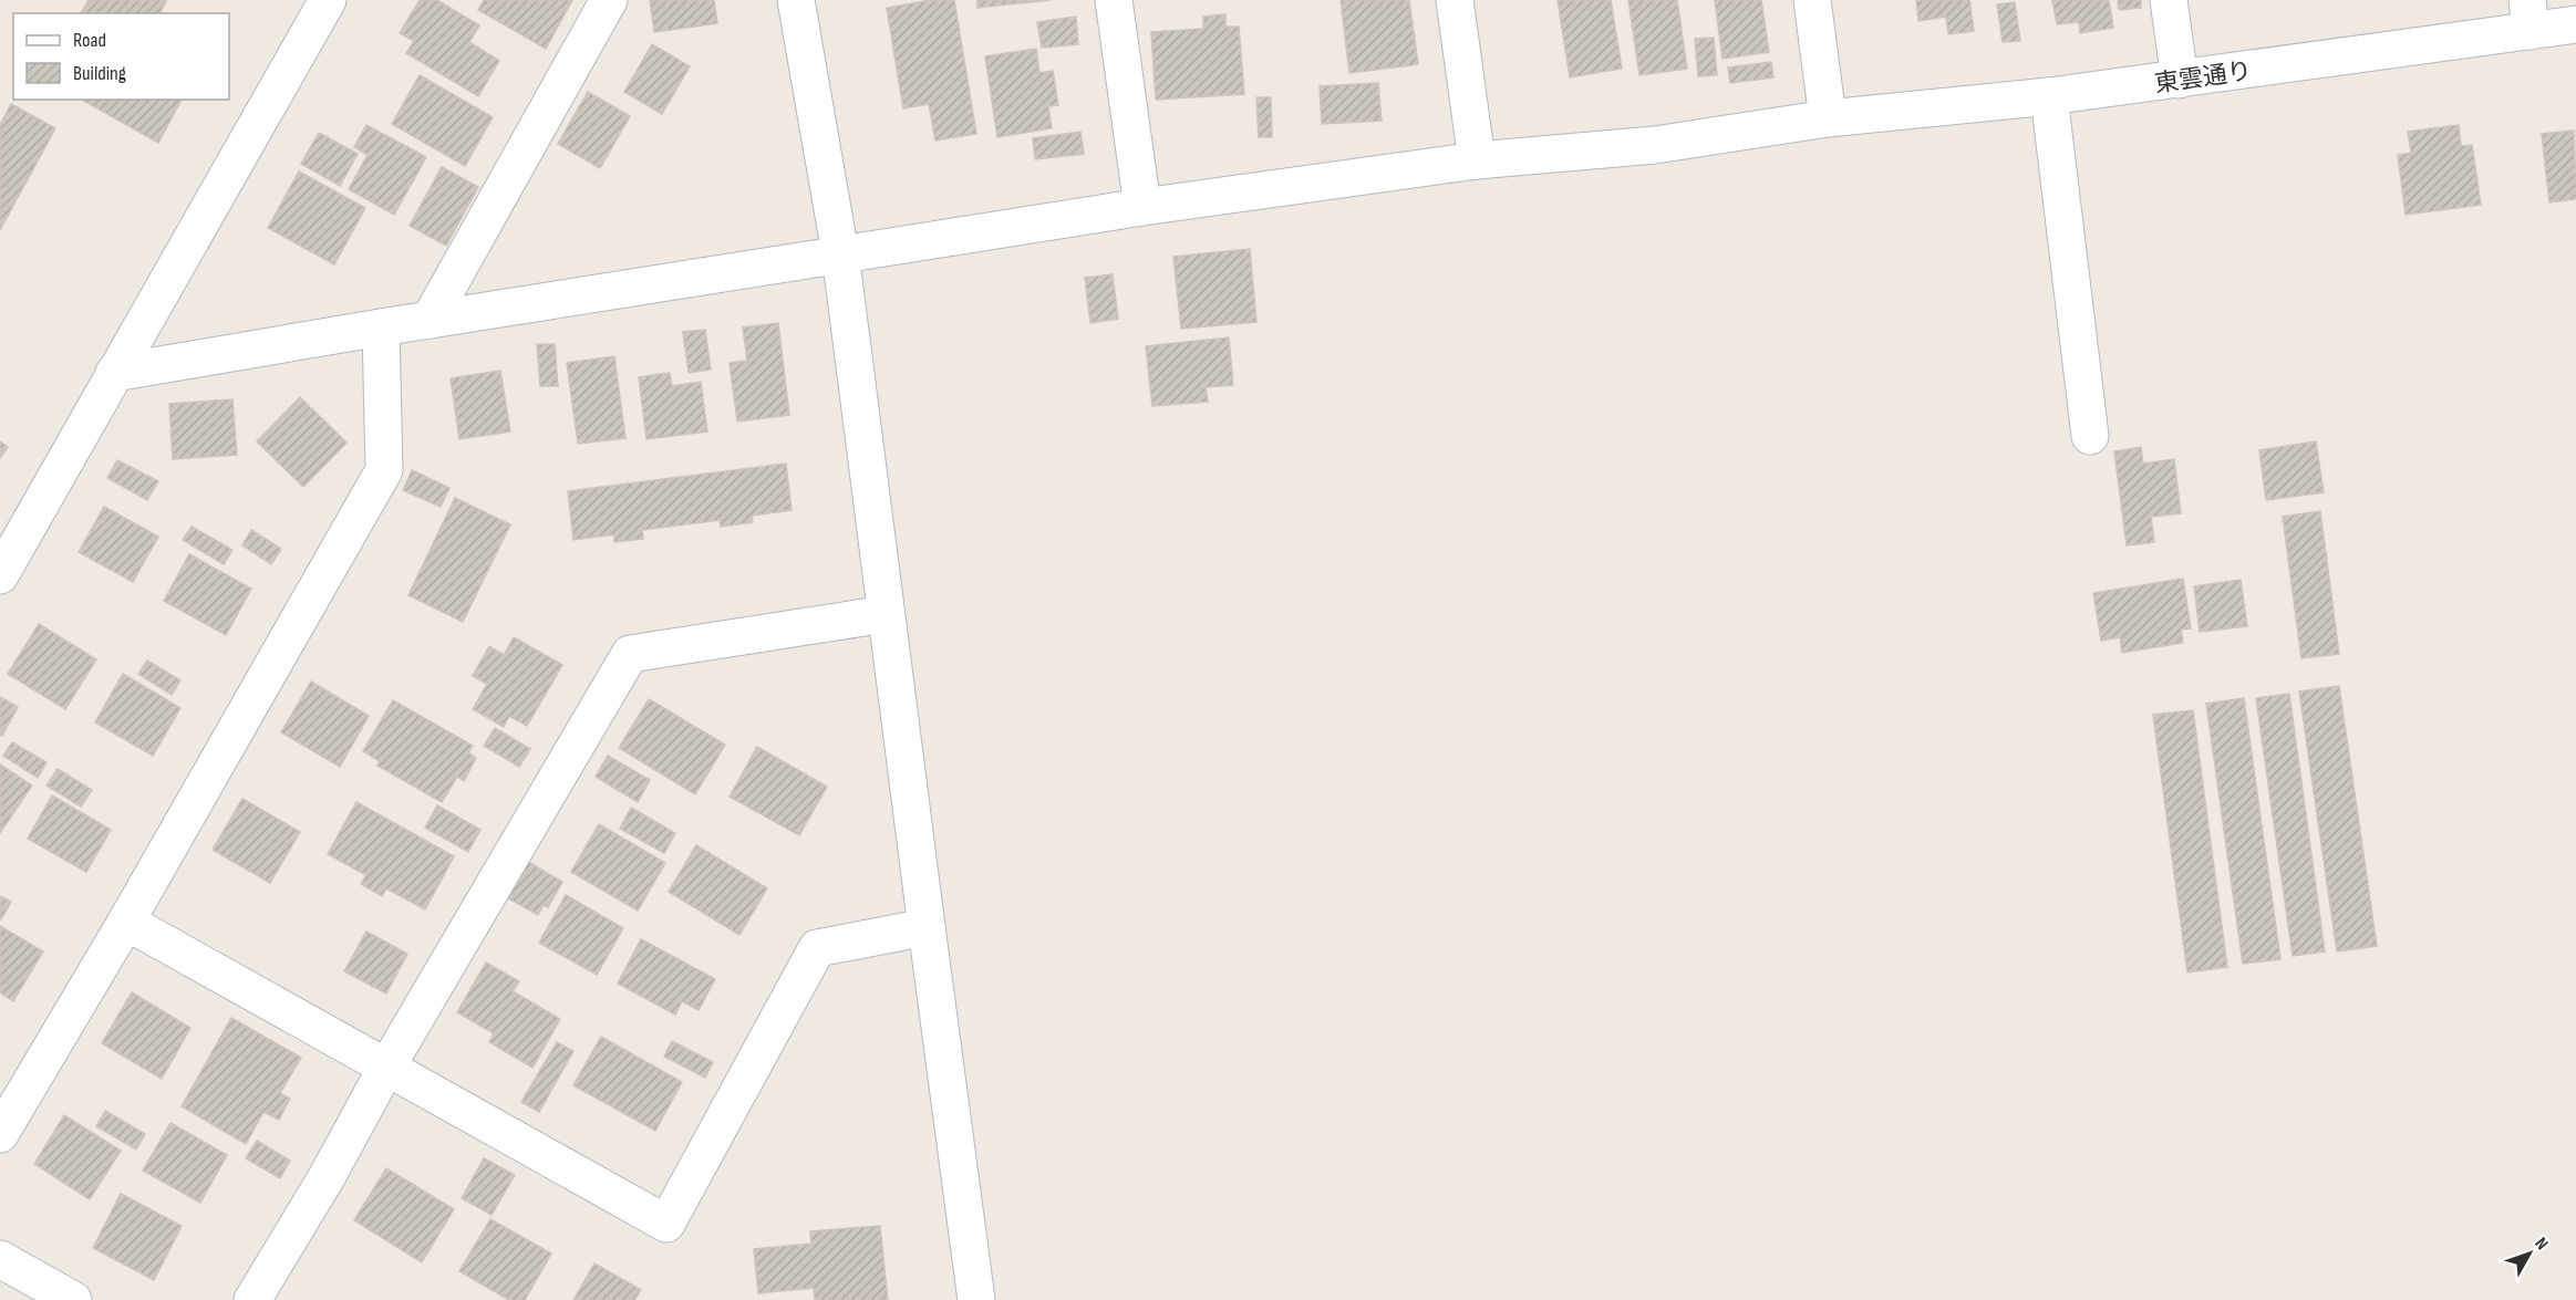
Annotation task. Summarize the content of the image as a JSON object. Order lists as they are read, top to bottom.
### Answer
{
  "streets": {
    "street": ["東雲通り"]
  },
  "legend": ["Road", "Building"],
  "north": "top right"
}
